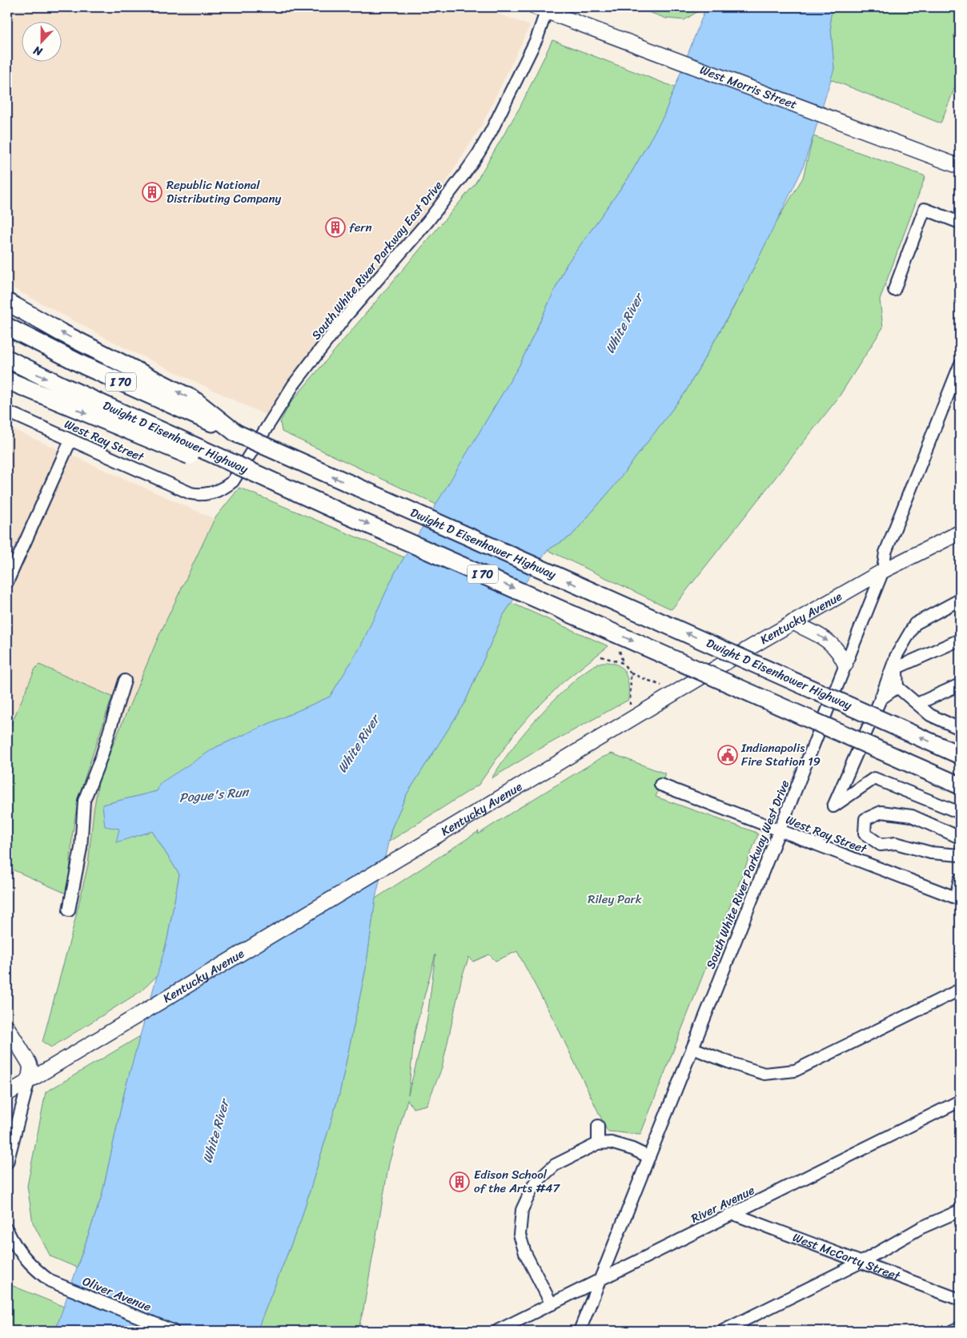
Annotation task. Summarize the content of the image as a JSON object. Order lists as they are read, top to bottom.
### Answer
{
  "streets": {
    "highway": ["I 70", "Dwight D Eisenhower Highway"],
    "main road": ["West Morris Street", "Kentucky Avenue"],
    "street": [
      "South White River Parkway East Drive",
      "West Ray Street",
      "South White River Parkway West Drive",
      "River Avenue",
      "West McCarty Street",
      "Oliver Avenue"
    ]
  },
  "crossings": [
    ["West Morris Street", "South White River Parkway East Drive"],
    ["South White River Parkway East Drive", "West Ray Street"],
    ["West Ray Street", "South White River Parkway West Drive"],
    ["Kentucky Avenue", "South White River Parkway West Drive"],
    ["South White River Parkway West Drive", "River Avenue"],
    ["River Avenue", "West McCarty Street"]
  ],
  "water": ["White River", "Pogue's Run"],
  "parks": ["Riley Park"],
  "places": {
    "building": ["Republic National Distributing Company", "fern", "Edison School of the Arts #47"],
    "public building": ["Indianapolis Fire Station 19"]
  },
  "north": "bottom"
}
